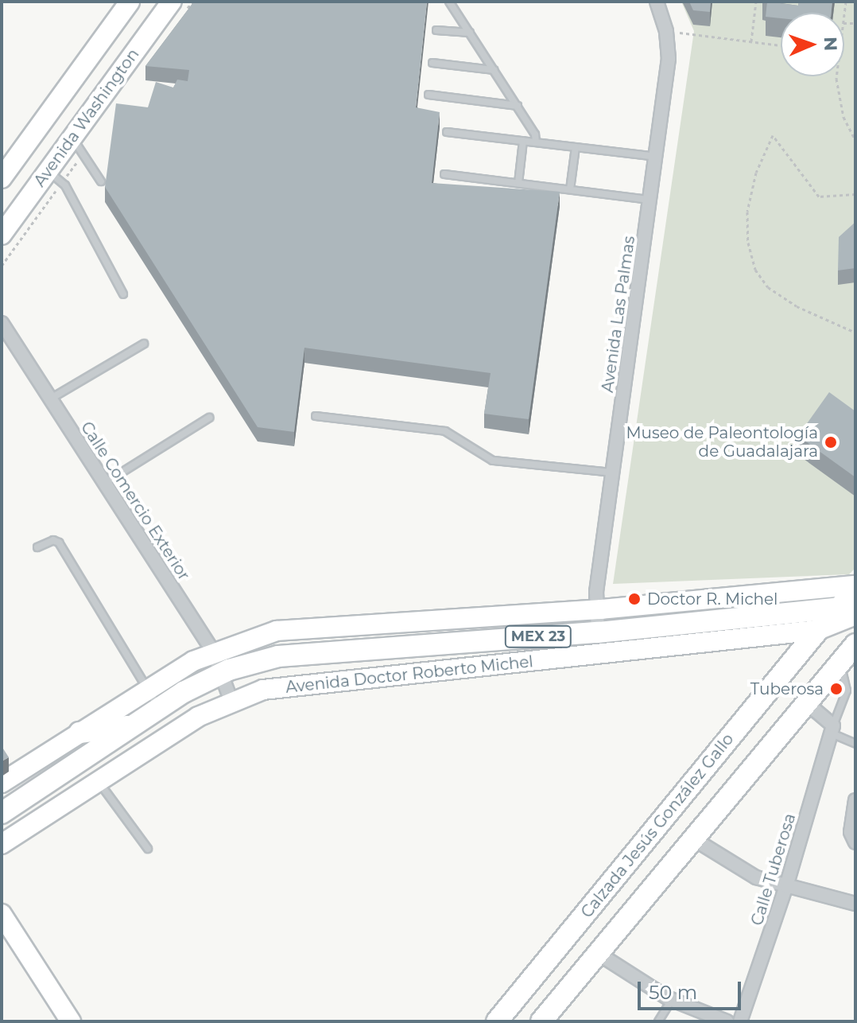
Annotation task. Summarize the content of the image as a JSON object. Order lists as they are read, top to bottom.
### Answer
{
  "streets": {
    "main road": [
      "Avenida Washington",
      "MEX 23",
      "Avenida Doctor Roberto Michel",
      "Calzada Jesús González Gallo"
    ],
    "street": ["Avenida Las Palmas", "Calle Comercio Exterior", "Calle Tuberosa"]
  },
  "crossings": [
    ["Avenida Las Palmas", "Avenida Doctor Roberto Michel"],
    ["Calle Comercio Exterior", "Avenida Doctor Roberto Michel"],
    ["Avenida Doctor Roberto Michel", "Calzada Jesús González Gallo"]
  ],
  "places": ["Museo de Paleontología de Guadalajara", "Doctor R. Michel", "Tuberosa"],
  "scale_bar": "50 m",
  "north": "right"
}
